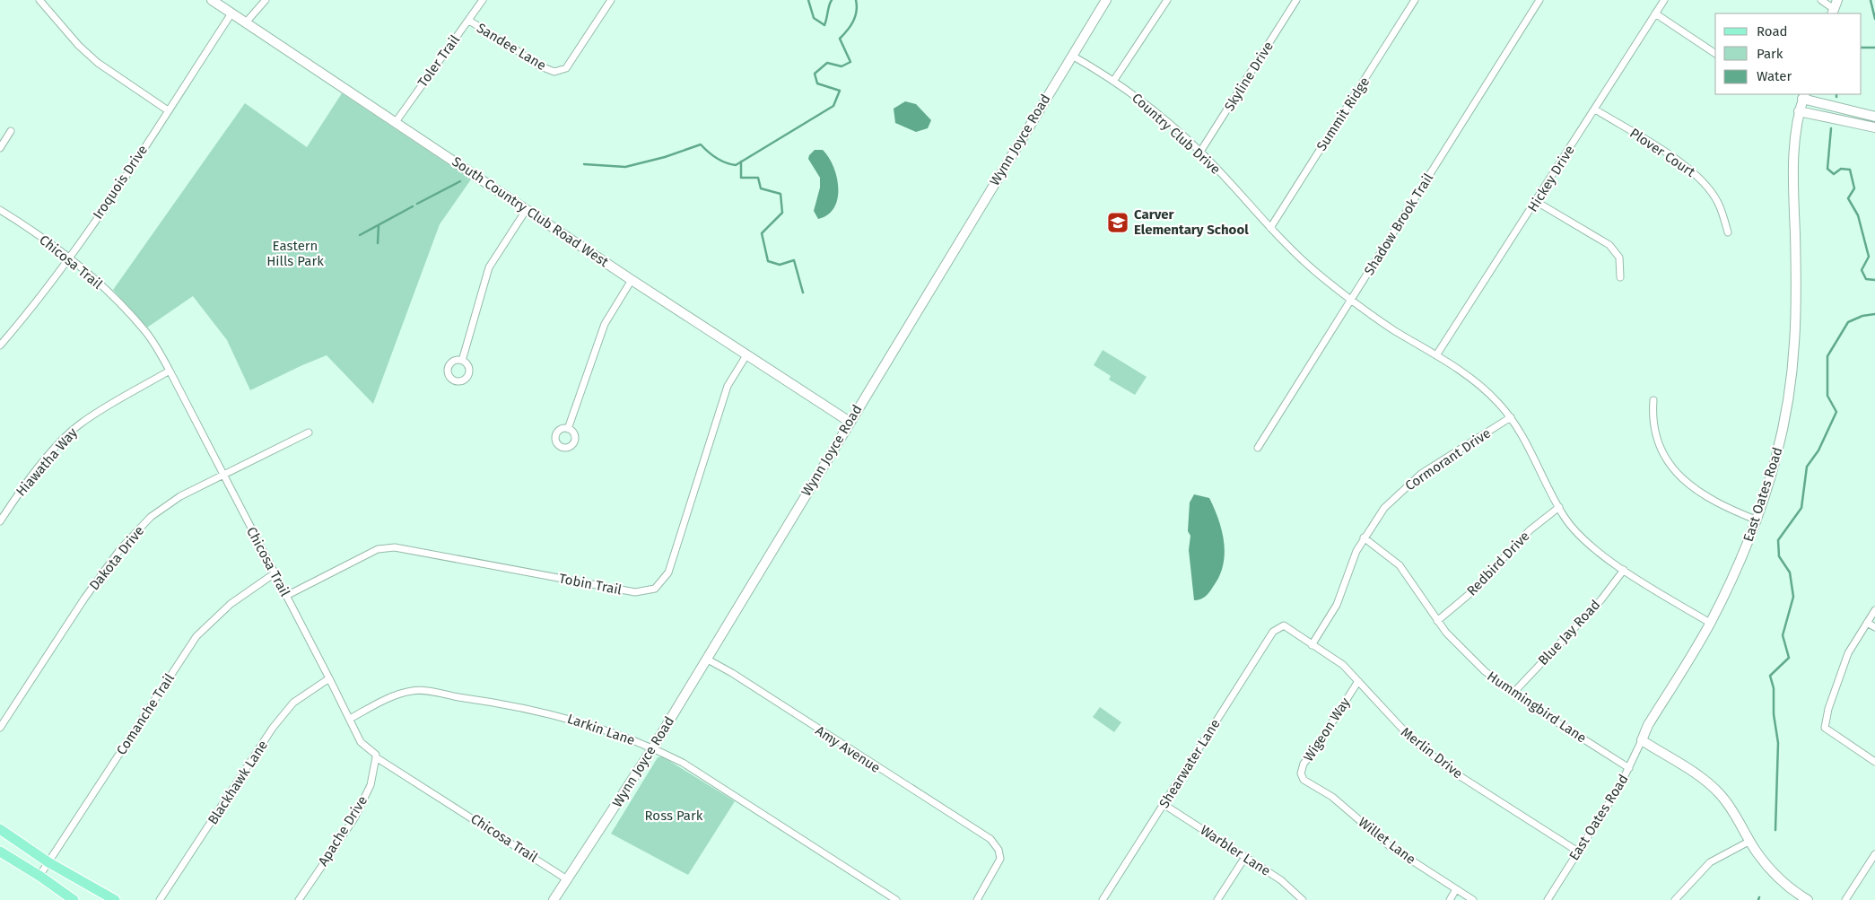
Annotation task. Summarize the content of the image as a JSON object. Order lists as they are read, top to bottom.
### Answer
{
  "streets": {
    "street": [
      "Sandee Lane",
      "Toler Trail",
      "Skyline Drive",
      "Summit Ridge",
      "Country Club Drive",
      "Wynn Joyce Road",
      "Plover Court",
      "Hickey Drive",
      "Iroquois Drive",
      "South Country Club Road West",
      "Shadow Brook Trail",
      "Chicosa Trail",
      "Cormorant Drive",
      "Hiawatha Way",
      "East Oates Road",
      "Dakota Drive",
      "Redbird Drive",
      "Tobin Trail",
      "Blue Jay Road",
      "Hummingbird Lane",
      "Comanche Trail",
      "Larkin Lane",
      "Wigeon Way",
      "Amy Avenue",
      "Merlin Drive",
      "Shearwater Lane",
      "Blackhawk Lane",
      "Apache Drive",
      "Willet Lane",
      "Warbler Lane"
    ]
  },
  "crossings": [
    ["Sandee Lane", "Toler Trail"],
    ["Toler Trail", "South Country Club Road West"],
    ["Skyline Drive", "Country Club Drive"],
    ["Summit Ridge", "Country Club Drive"],
    ["Country Club Drive", "Wynn Joyce Road"],
    ["Country Club Drive", "Hickey Drive"],
    ["Country Club Drive", "Shadow Brook Trail"],
    ["Country Club Drive", "Cormorant Drive"],
    ["Country Club Drive", "East Oates Road"],
    ["Country Club Drive", "Redbird Drive"],
    ["Country Club Drive", "Blue Jay Road"],
    ["Wynn Joyce Road", "South Country Club Road West"],
    ["Wynn Joyce Road", "Chicosa Trail"],
    ["Wynn Joyce Road", "Larkin Lane"],
    ["Wynn Joyce Road", "Amy Avenue"],
    ["Plover Court", "Hickey Drive"],
    ["Iroquois Drive", "South Country Club Road West"],
    ["Iroquois Drive", "Chicosa Trail"],
    ["South Country Club Road West", "Tobin Trail"],
    ["Chicosa Trail", "Hiawatha Way"],
    ["Chicosa Trail", "Dakota Drive"],
    ["Chicosa Trail", "Tobin Trail"],
    ["Chicosa Trail", "Comanche Trail"],
    ["Chicosa Trail", "Larkin Lane"],
    ["Chicosa Trail", "Blackhawk Lane"],
    ["Chicosa Trail", "Apache Drive"],
    ["Cormorant Drive", "Hummingbird Lane"],
    ["Cormorant Drive", "Merlin Drive"],
    ["East Oates Road", "Hummingbird Lane"],
    ["East Oates Road", "Merlin Drive"],
    ["Redbird Drive", "Hummingbird Lane"],
    ["Blue Jay Road", "Hummingbird Lane"],
    ["Wigeon Way", "Merlin Drive"],
    ["Wigeon Way", "Willet Lane"],
    ["Merlin Drive", "Shearwater Lane"],
    ["Shearwater Lane", "Warbler Lane"]
  ],
  "parks": ["Eastern Hills Park", "Ross Park"],
  "places": {
    "school or university": ["Carver Elementary School"]
  },
  "legend": ["Road", "Park", "Water"]
}
